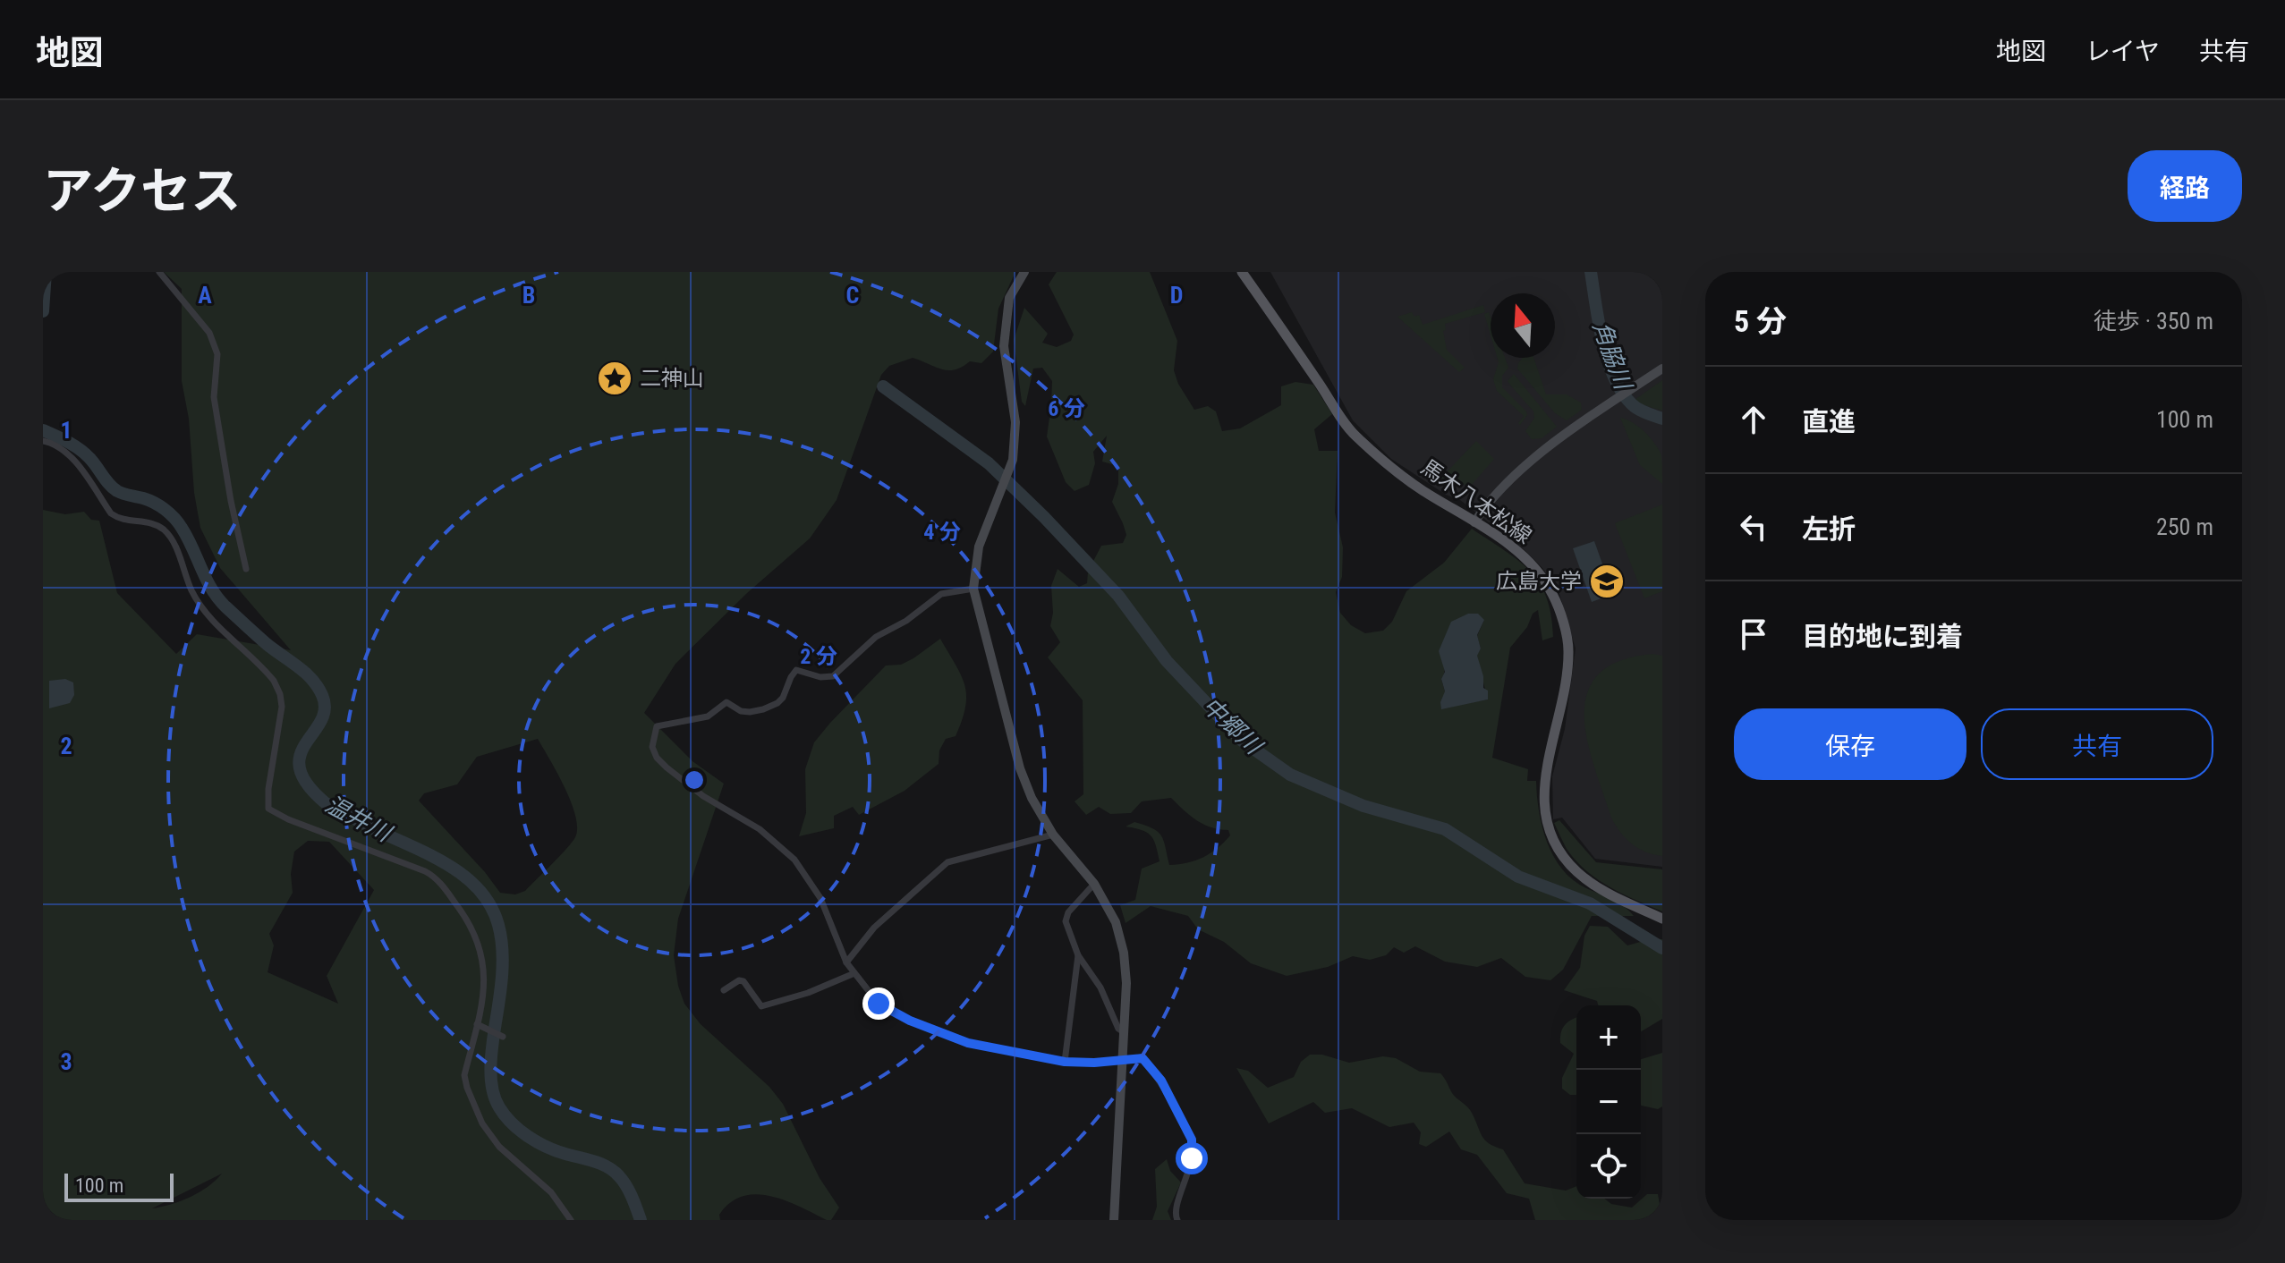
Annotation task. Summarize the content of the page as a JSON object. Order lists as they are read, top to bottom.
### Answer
{
  "streets": {
    "main road": ["馬木八本松線"]
  },
  "water": ["角脇川", "中郷川", "温井川"],
  "places": {
    "place": ["二神山"],
    "school or university": ["広島大学"]
  },
  "scale_bar": "100 m",
  "north": "top",
  "page": {
    "header": "地図",
    "nav": ["地図", "レイヤ", "共有"],
    "title": "アクセス",
    "buttons": [
      "経路",
      ["保存", "共有"]
    ],
    "heading": ["5 分", "徒歩 · 350 m"],
    "list": [
      ["直進", "100 m"],
      ["左折", "250 m"],
      "目的地に到着"
    ],
    "map_buttons": ["+", "−"],
    "scale": "100 m"
  },
  "grid": {
    "columns": [
      "A",
      "B",
      "C",
      "D"
    ],
    "rows": ["1", "2", "3"]
  },
  "rings": ["6 分", "4 分", "2 分"]
}
